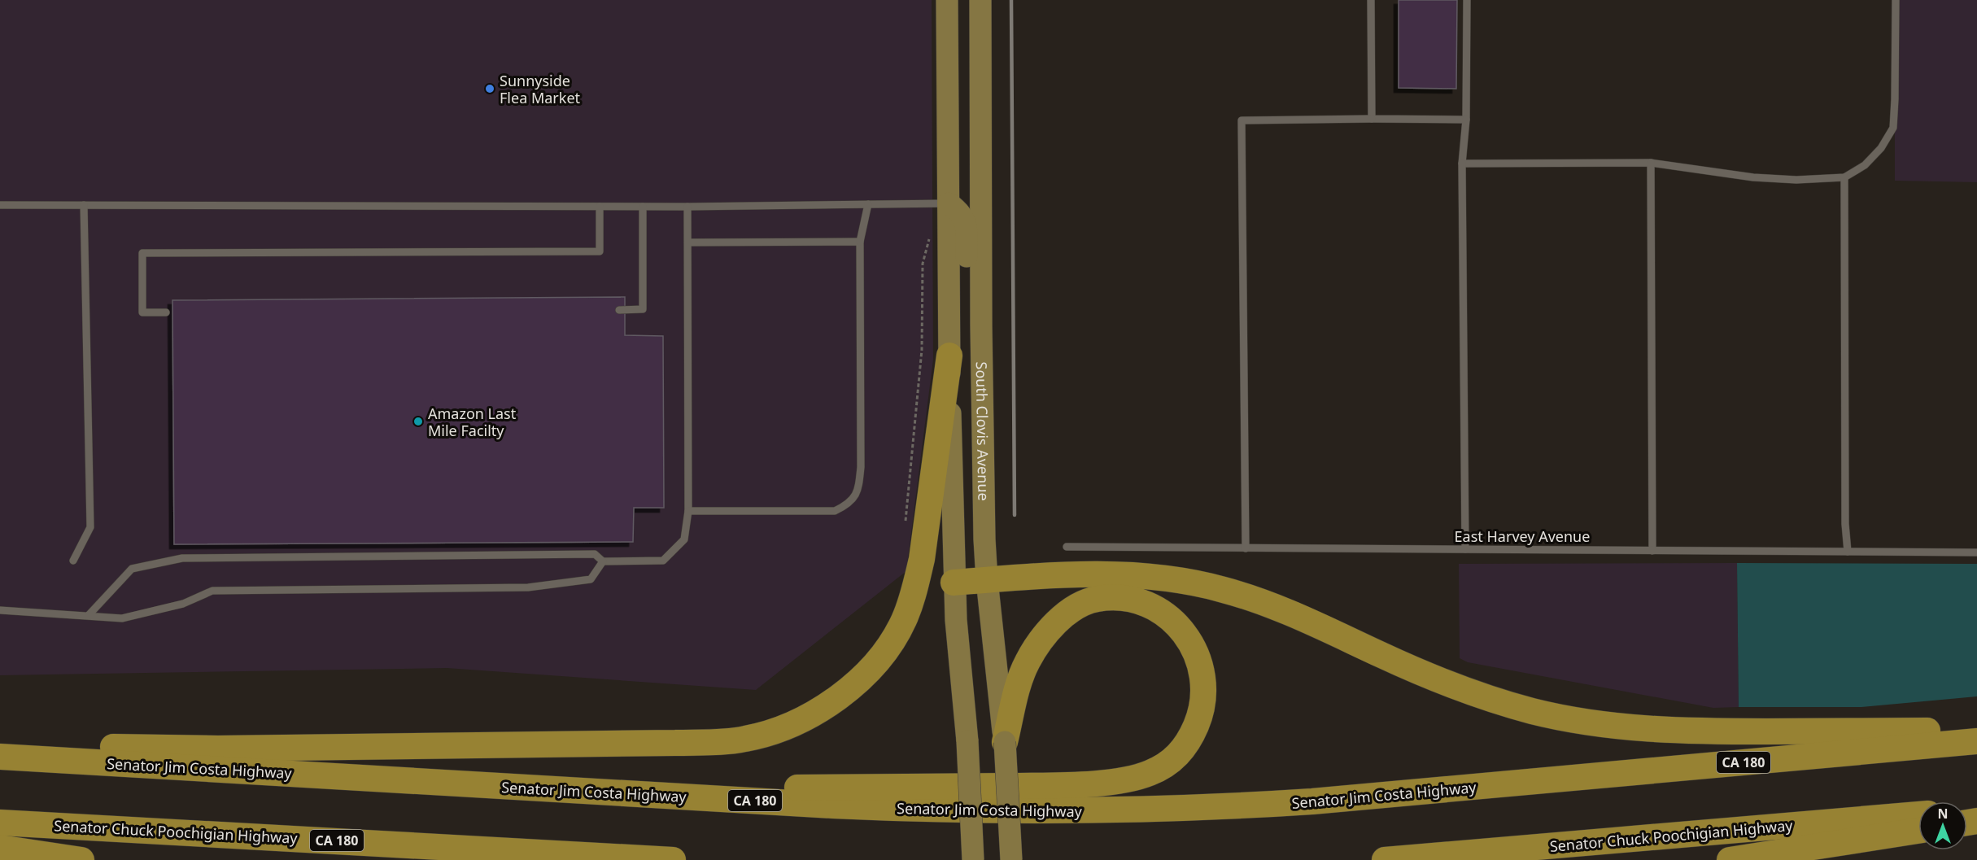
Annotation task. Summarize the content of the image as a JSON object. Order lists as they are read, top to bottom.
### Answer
{
  "streets": {
    "highway": ["CA 180", "Senator Jim Costa Highway", "Senator Chuck Poochigian Highway"],
    "main road": ["South Clovis Avenue"],
    "lane": ["East Harvey Avenue"]
  },
  "places": ["Sunnyside Flea Market", "Amazon Last Mile Facilty"],
  "north": "top"
}
